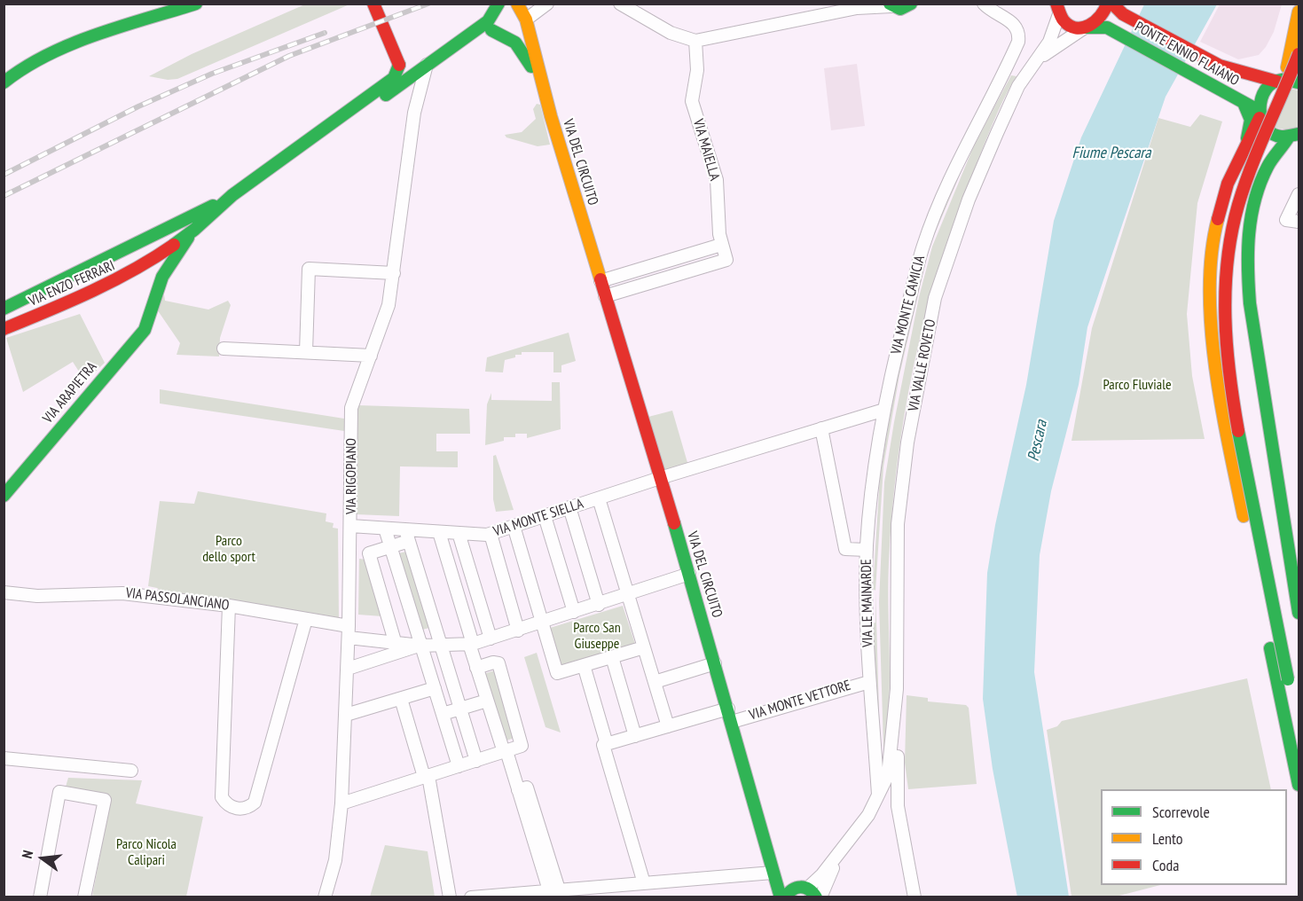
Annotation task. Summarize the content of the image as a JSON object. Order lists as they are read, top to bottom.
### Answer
{
  "streets": {
    "main road": [
      "PONTE ENNIO FLAIANO",
      "VIA DEL CIRCUITO",
      "VIA ENZO FERRARI",
      "VIA ARAPIETRA"
    ],
    "street": [
      "VIA MAIELLA",
      "VIA MONTE CAMICIA",
      "VIA VALLE ROVETO",
      "VIA RIGOPIANO",
      "VIA MONTE SIELLA",
      "VIA PASSOLANCIANO",
      "VIA LE MAINARDE",
      "VIA MONTE VETTORE"
    ]
  },
  "crossings": [
    ["PONTE ENNIO FLAIANO", "VIA VALLE ROVETO"],
    ["VIA MAIELLA", "VIA DEL CIRCUITO"],
    ["VIA DEL CIRCUITO", "VIA ENZO FERRARI"],
    ["VIA DEL CIRCUITO", "VIA MONTE SIELLA"],
    ["VIA DEL CIRCUITO", "VIA PASSOLANCIANO"],
    ["VIA DEL CIRCUITO", "VIA MONTE VETTORE"],
    ["VIA ENZO FERRARI", "VIA ARAPIETRA"],
    ["VIA ENZO FERRARI", "VIA RIGOPIANO"],
    ["VIA MONTE CAMICIA", "VIA LE MAINARDE"],
    ["VIA VALLE ROVETO", "VIA LE MAINARDE"],
    ["VIA RIGOPIANO", "VIA MONTE SIELLA"],
    ["VIA RIGOPIANO", "VIA PASSOLANCIANO"],
    ["VIA LE MAINARDE", "VIA MONTE VETTORE"]
  ],
  "water": ["Fiume Pescara", "Pescara"],
  "parks": [
    "Parco Fluviale",
    "Parco dello sport",
    "Parco San Giuseppe",
    "Parco Nicola Calipari"
  ],
  "legend": ["Scorrevole", "Lento", "Coda"],
  "north": "left"
}
